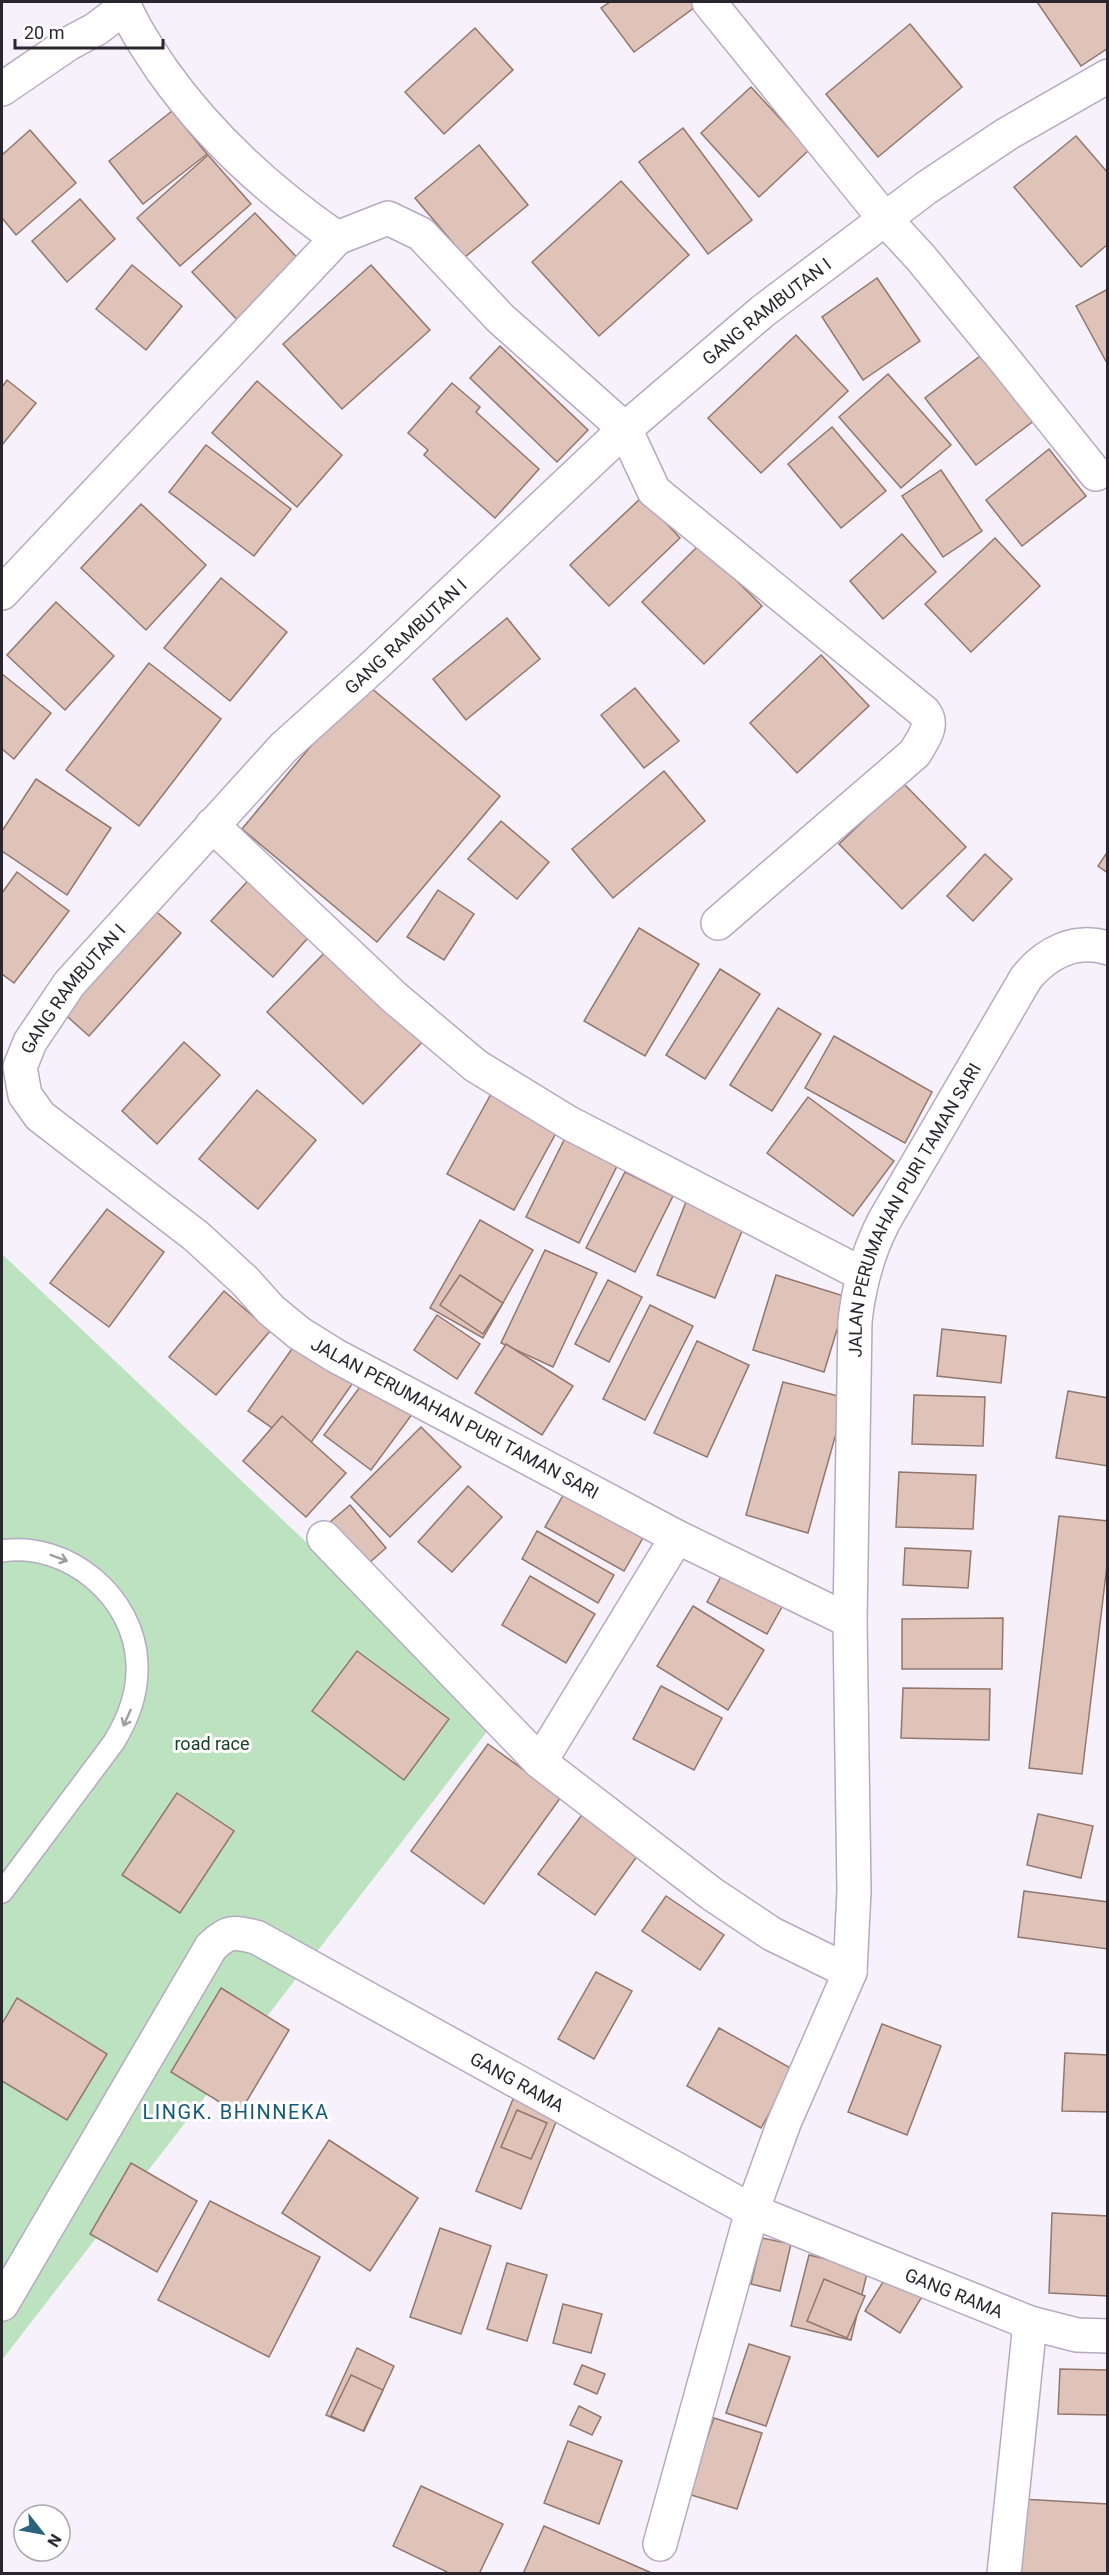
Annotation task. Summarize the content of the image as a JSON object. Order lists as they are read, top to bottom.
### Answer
{
  "streets": {
    "street": ["GANG RAMBUTAN I", "JALAN PERUMAHAN PURI TAMAN SARI", "GANG RAMA"]
  },
  "crossings": [
    ["GANG RAMBUTAN I", "JALAN PERUMAHAN PURI TAMAN SARI"]
  ],
  "districts": ["LINGK. BHINNEKA"],
  "parks": ["road race"],
  "scale_bar": "20 m",
  "north": "bottom right"
}
